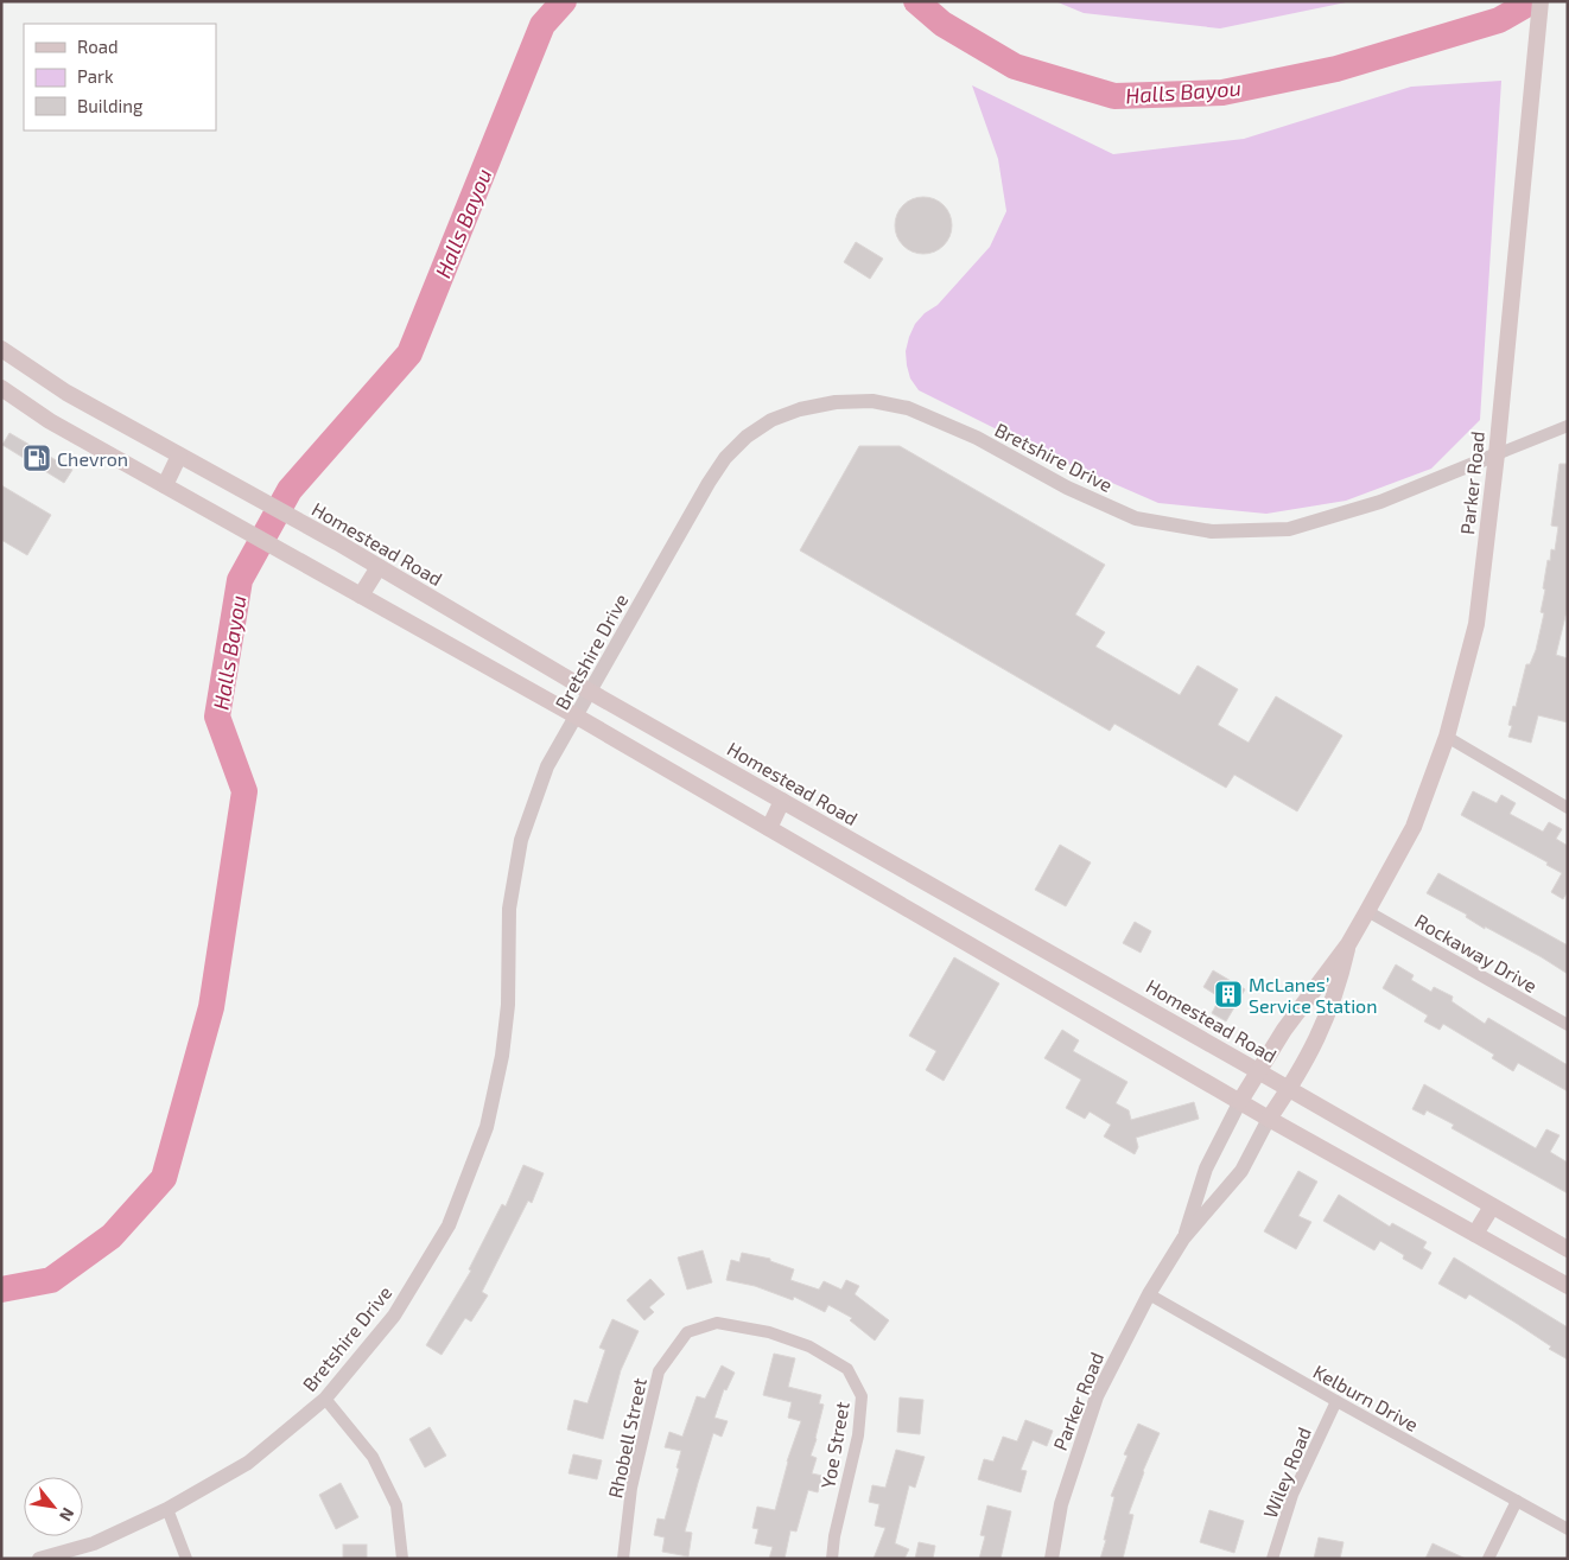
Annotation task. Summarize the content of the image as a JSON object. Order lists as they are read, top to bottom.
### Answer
{
  "streets": {
    "main road": ["Parker Road", "Homestead Road"],
    "street": [
      "Bretshire Drive",
      "Rockaway Drive",
      "Kelburn Drive",
      "Rhobell Street",
      "Yoe Street",
      "Wiley Road"
    ]
  },
  "crossings": [
    ["Bretshire Drive", "Parker Road"],
    ["Bretshire Drive", "Homestead Road"],
    ["Parker Road", "Homestead Road"],
    ["Parker Road", "Rockaway Drive"],
    ["Parker Road", "Kelburn Drive"],
    ["Kelburn Drive", "Wiley Road"],
    ["Rhobell Street", "Yoe Street"]
  ],
  "water": ["Halls Bayou"],
  "places": {
    "fuel station": ["Chevron"],
    "building": ["McLanes’ Service Station"]
  },
  "legend": ["Road", "Park", "Building"],
  "north": "bottom right"
}
